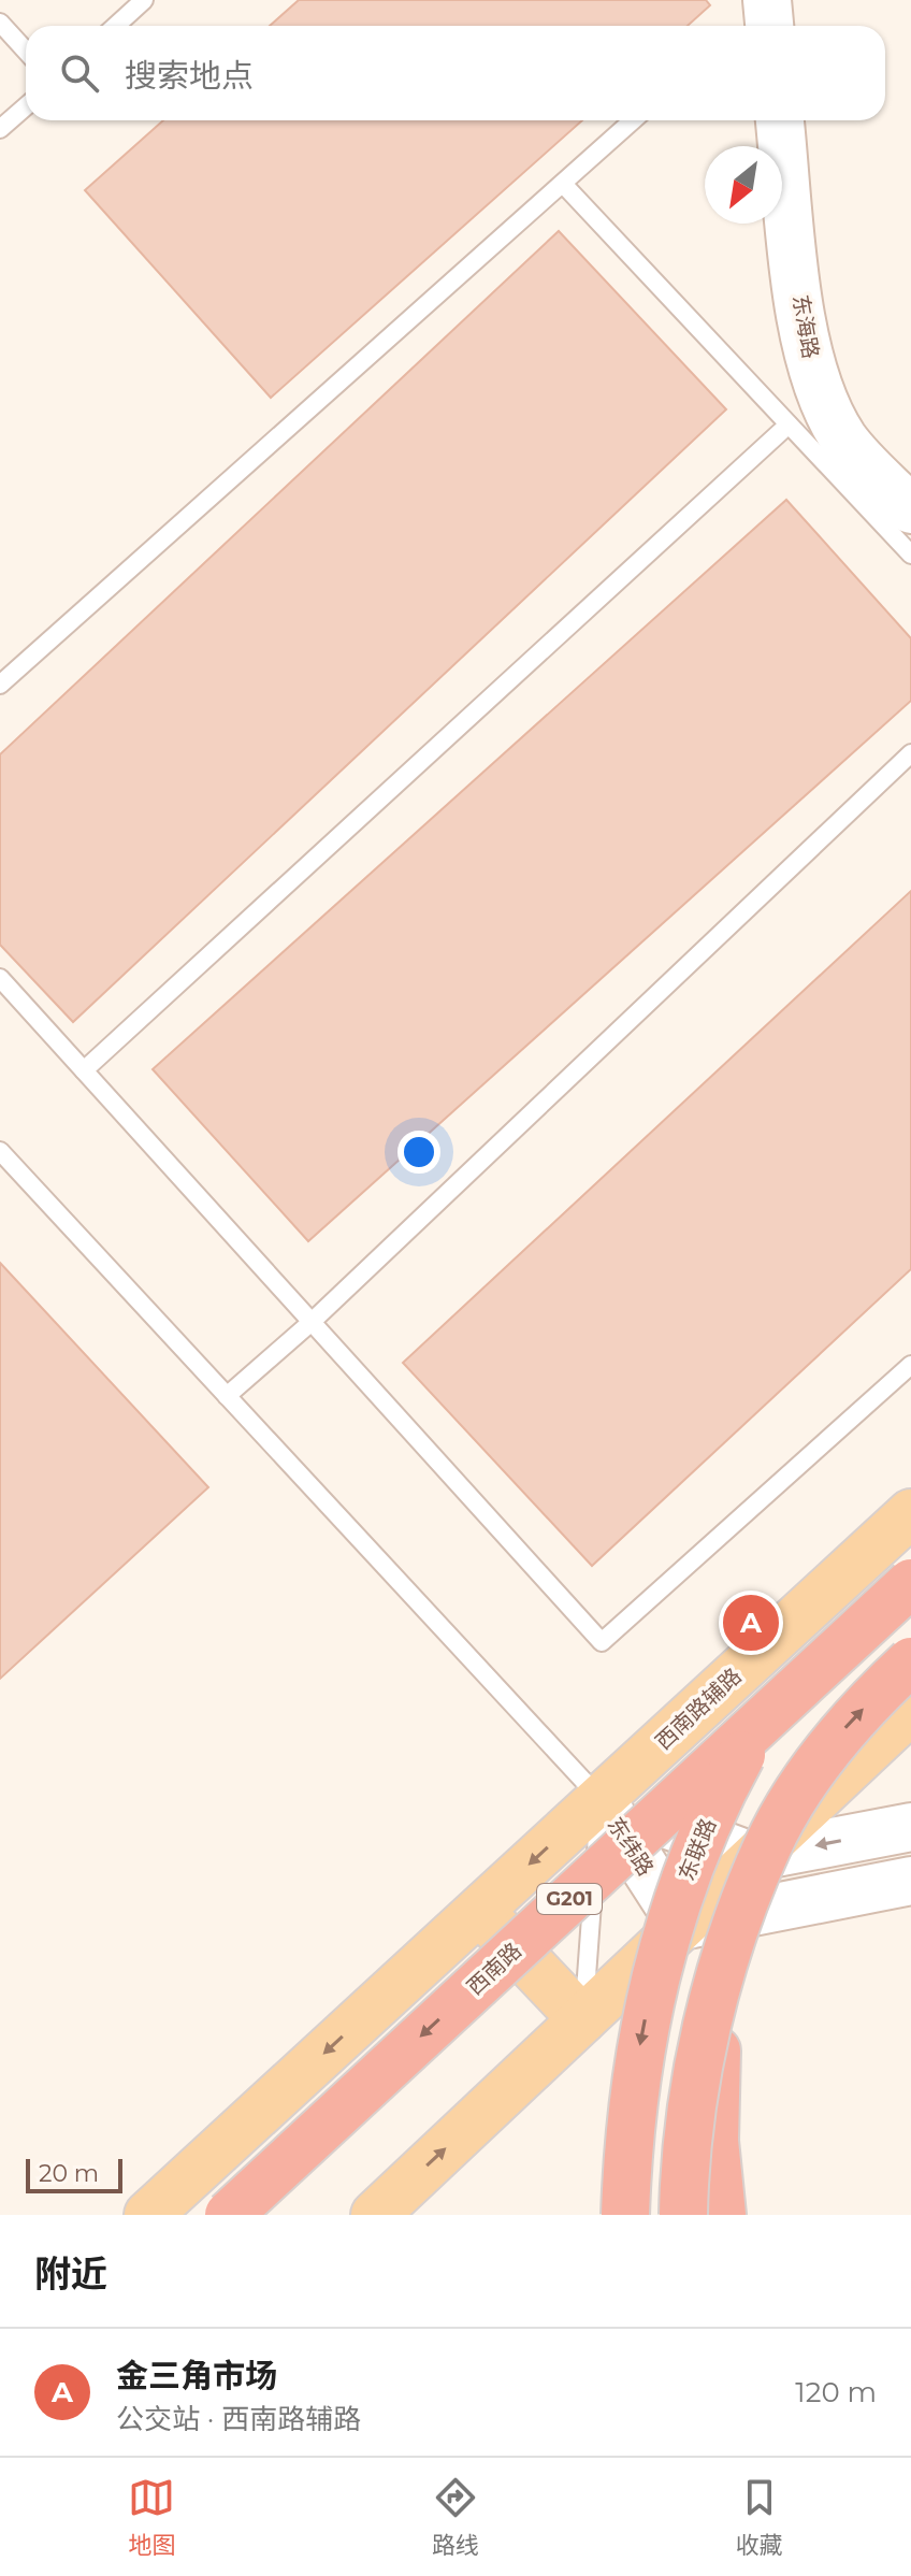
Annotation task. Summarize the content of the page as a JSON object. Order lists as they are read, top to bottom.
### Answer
{
  "streets": {
    "highway": ["东联路", "G201", "西南路"],
    "main road": ["东海路", "西南路辅路", "东纬路"]
  },
  "crossings": [
    ["西南路辅路", "东纬路"]
  ],
  "scale_bar": "20 m",
  "north": "bottom left",
  "page": {
    "search": "搜索地点",
    "pins": "A",
    "scale": "20 m",
    "heading": "附近",
    "list": [
      {
        "mark": "A",
        "name": "金三角市场",
        "note": "公交站 · 西南路辅路",
        "value": "120 m"
      }
    ],
    "nav": ["地图", "路线", "收藏"]
  }
}
